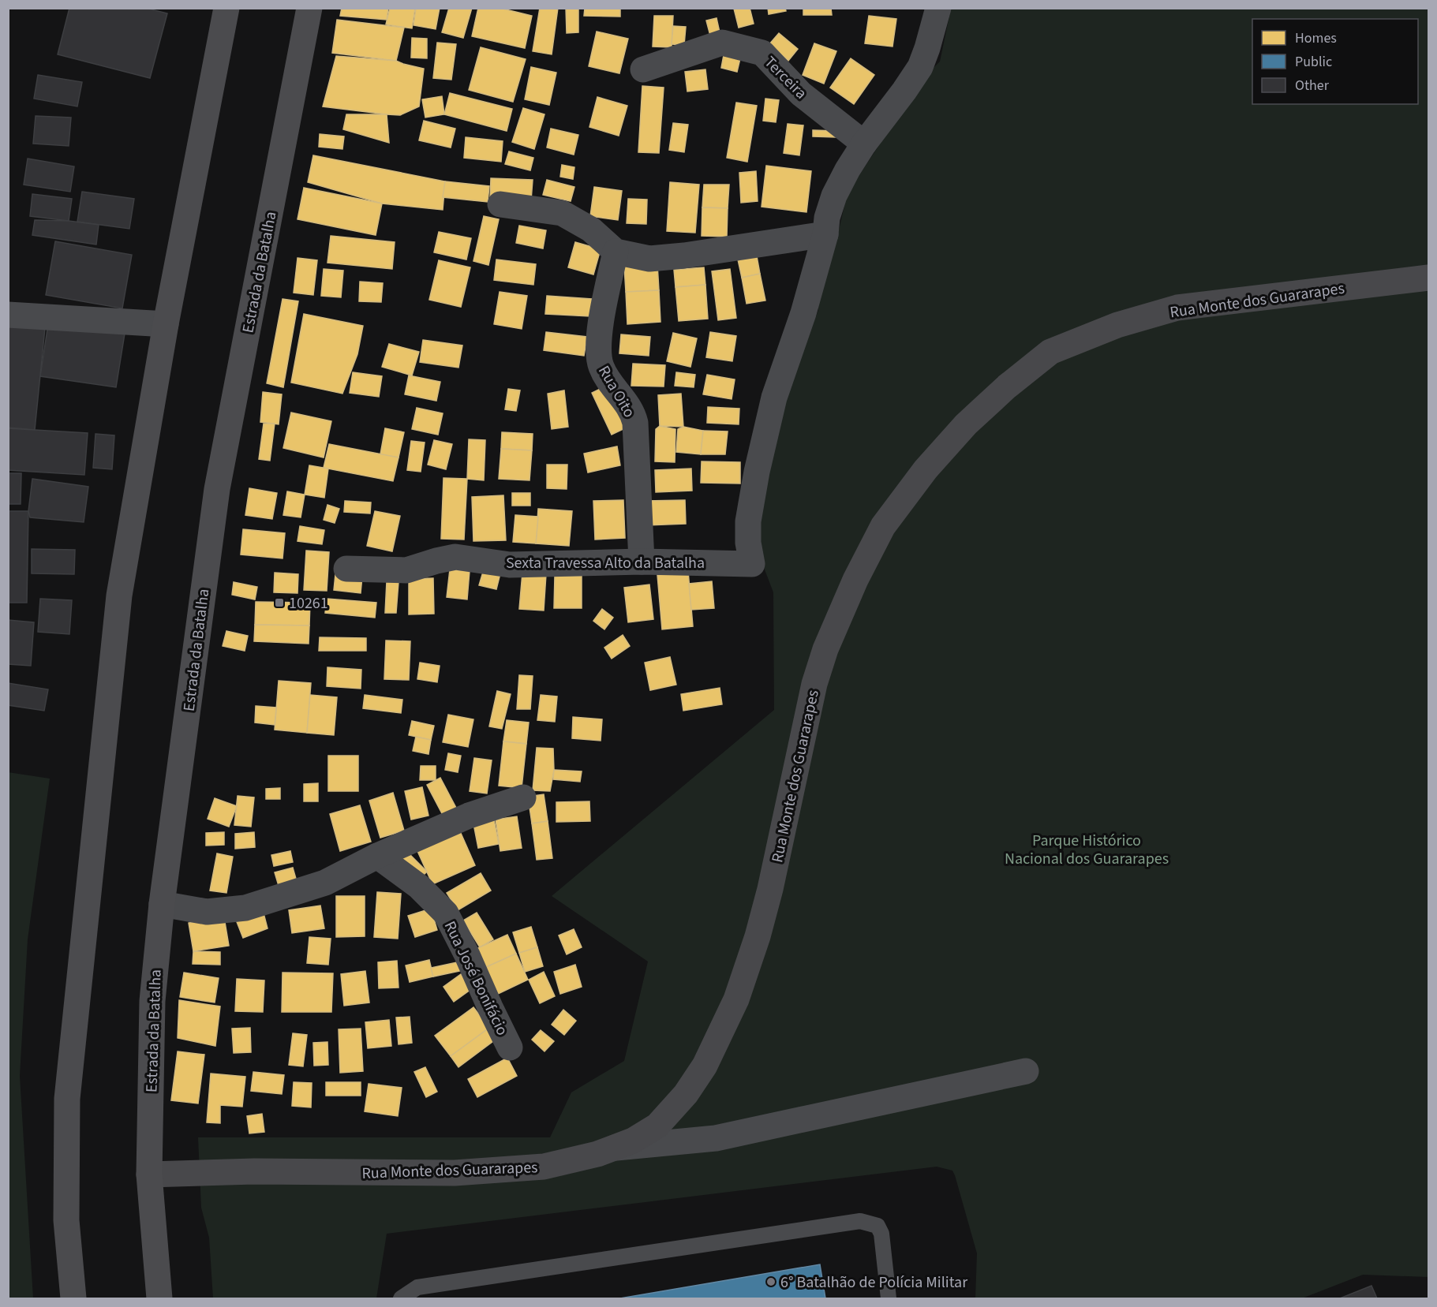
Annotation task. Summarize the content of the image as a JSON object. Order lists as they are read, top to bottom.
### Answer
{
  "streets": {
    "highway": ["Estrada da Batalha"],
    "main road": ["Rua Monte dos Guararapes"],
    "street": [
      "Terceira",
      "Rua Oito",
      "Sexta Travessa Alto da Batalha",
      "Rua José Bonifácio"
    ]
  },
  "crossings": [
    ["Estrada da Batalha", "Rua Monte dos Guararapes"],
    ["Rua Oito", "Sexta Travessa Alto da Batalha"]
  ],
  "parks": ["Parque Histórico Nacional dos Guararapes"],
  "places": {
    "transit": ["10261"],
    "other": ["6° Batalhão de Polícia Militar"]
  },
  "legend": ["Homes", "Public", "Other"]
}
